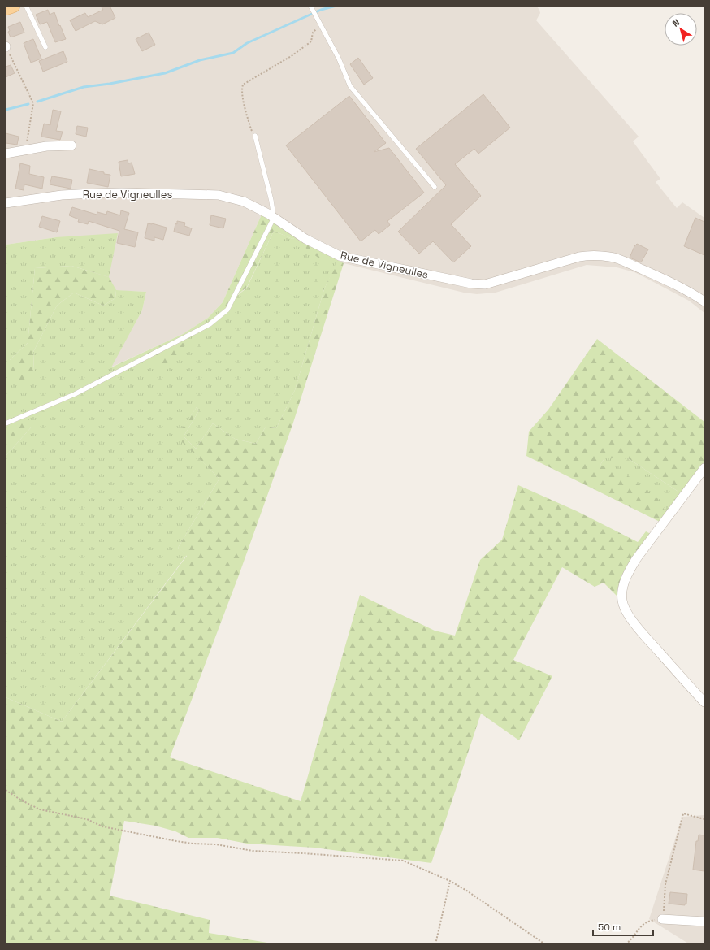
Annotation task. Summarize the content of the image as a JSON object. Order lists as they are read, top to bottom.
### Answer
{
  "streets": {
    "street": ["Rue de Vigneulles"]
  },
  "scale_bar": "50 m",
  "north": "top left"
}
